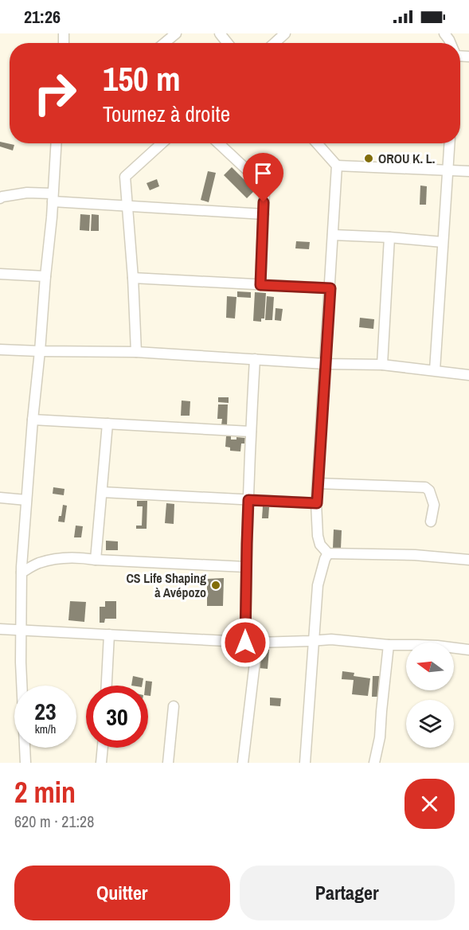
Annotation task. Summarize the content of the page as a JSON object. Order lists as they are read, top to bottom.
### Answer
{
  "places": ["OROU K. L.", "CS Life Shaping à Avépozo"],
  "north": "left",
  "page": {
    "status": "21:26",
    "turn": ["150 m", "Tournez à droite"],
    "speed": "23 km/h",
    "limit": "30",
    "heading": ["2 min", "620 m · 21:28"],
    "buttons": ["Quitter", "Partager"]
  }
}
